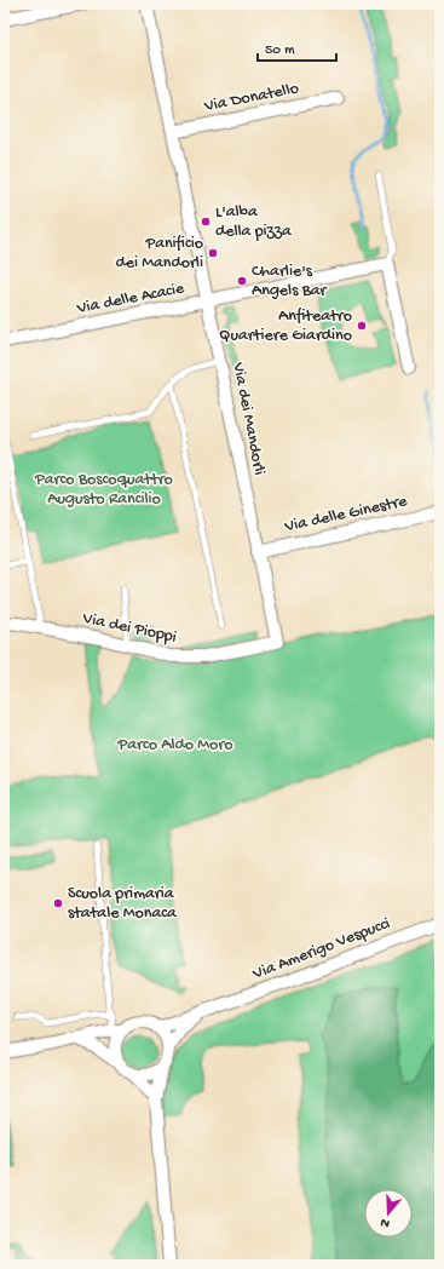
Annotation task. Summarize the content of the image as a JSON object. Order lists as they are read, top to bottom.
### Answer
{
  "streets": {
    "street": [
      "Via Donatello",
      "Via delle Acacie",
      "Via dei Mandorli",
      "Via delle Ginestre",
      "Via dei Pioppi",
      "Via Amerigo Vespucci"
    ]
  },
  "crossings": [
    ["Via Donatello", "Via dei Mandorli"],
    ["Via delle Acacie", "Via dei Mandorli"],
    ["Via dei Mandorli", "Via delle Ginestre"],
    ["Via dei Mandorli", "Via dei Pioppi"]
  ],
  "parks": ["Parco Boscoquattro Augusto Rancilio", "Parco Aldo Moro"],
  "places": [
    "L'alba della pizza",
    "Panificio dei Mandorli",
    "Charlie's Angels Bar",
    "Anfiteatro Quartiere Giardino",
    "Scuola primaria statale Monaca"
  ],
  "scale_bar": "50 m",
  "north": "bottom"
}
